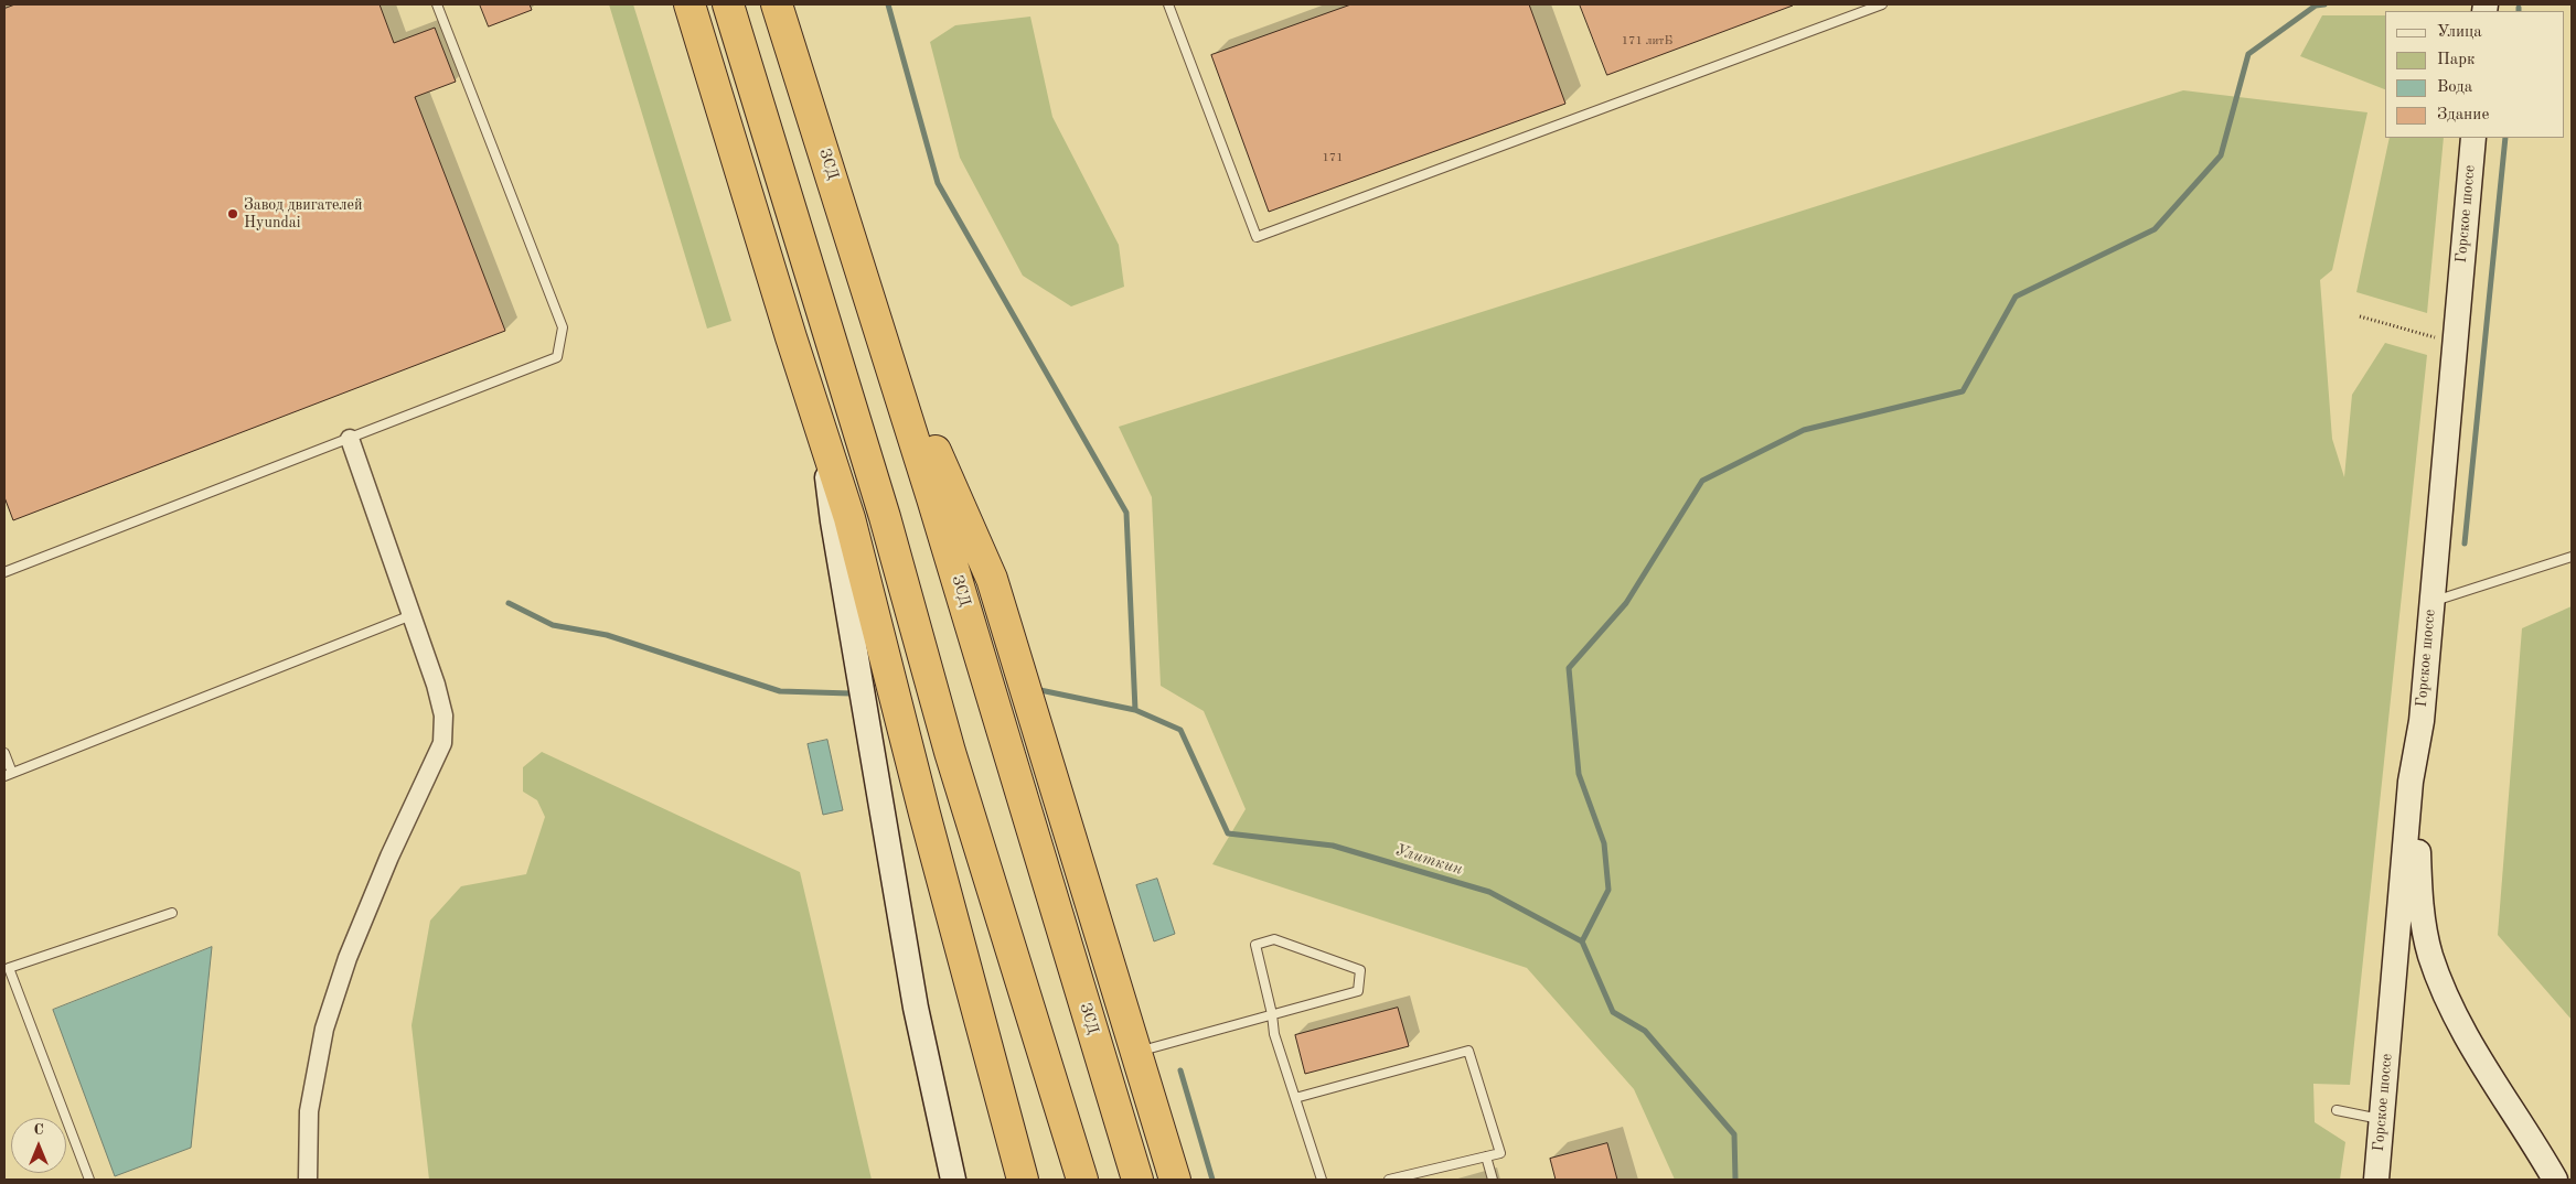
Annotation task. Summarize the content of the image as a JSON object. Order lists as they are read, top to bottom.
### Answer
{
  "streets": {
    "highway": ["ЗСД"],
    "main road": ["Горское шоссе"]
  },
  "water": ["Улиткин"],
  "places": ["Завод двигателей Hyundai"],
  "house_numbers": ["171 литБ", "171"],
  "legend": [
    "Улица",
    "Парк",
    "Вода",
    "Здание"
  ],
  "north": "top"
}
